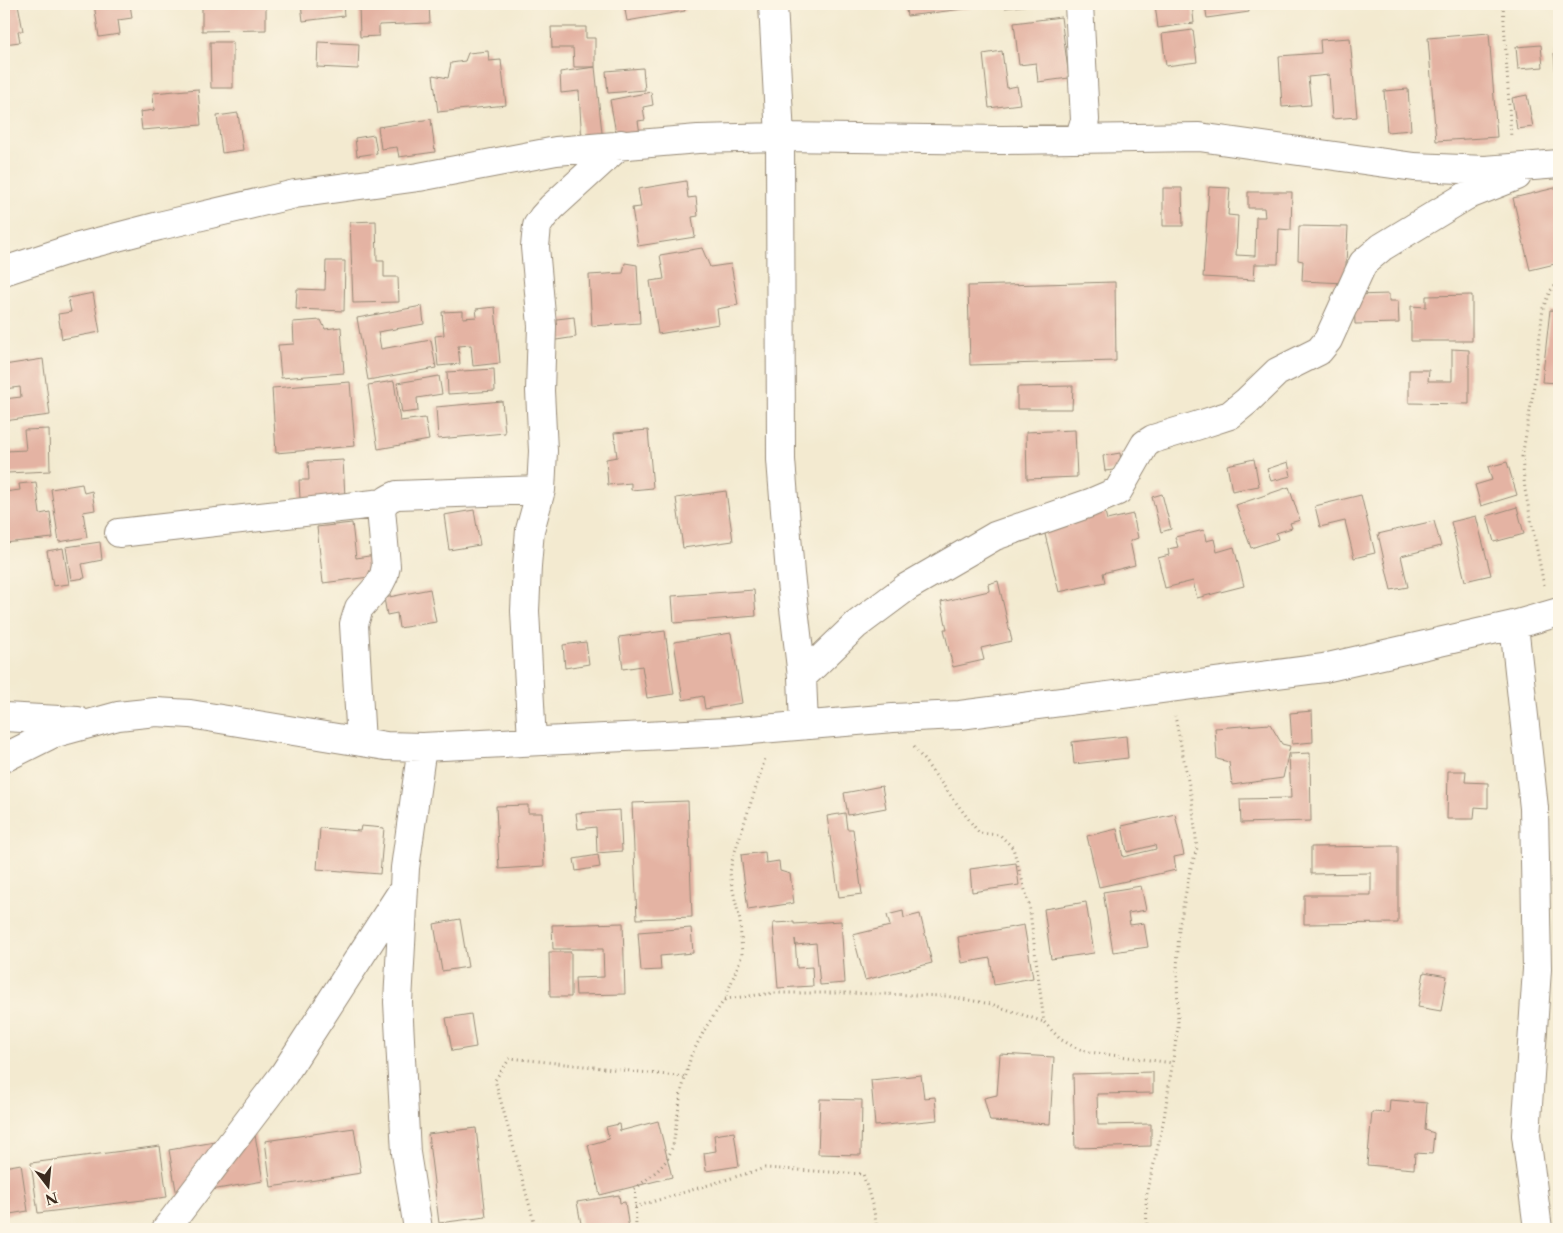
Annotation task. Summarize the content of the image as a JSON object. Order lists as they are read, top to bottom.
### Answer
{
  "north": "bottom"
}
